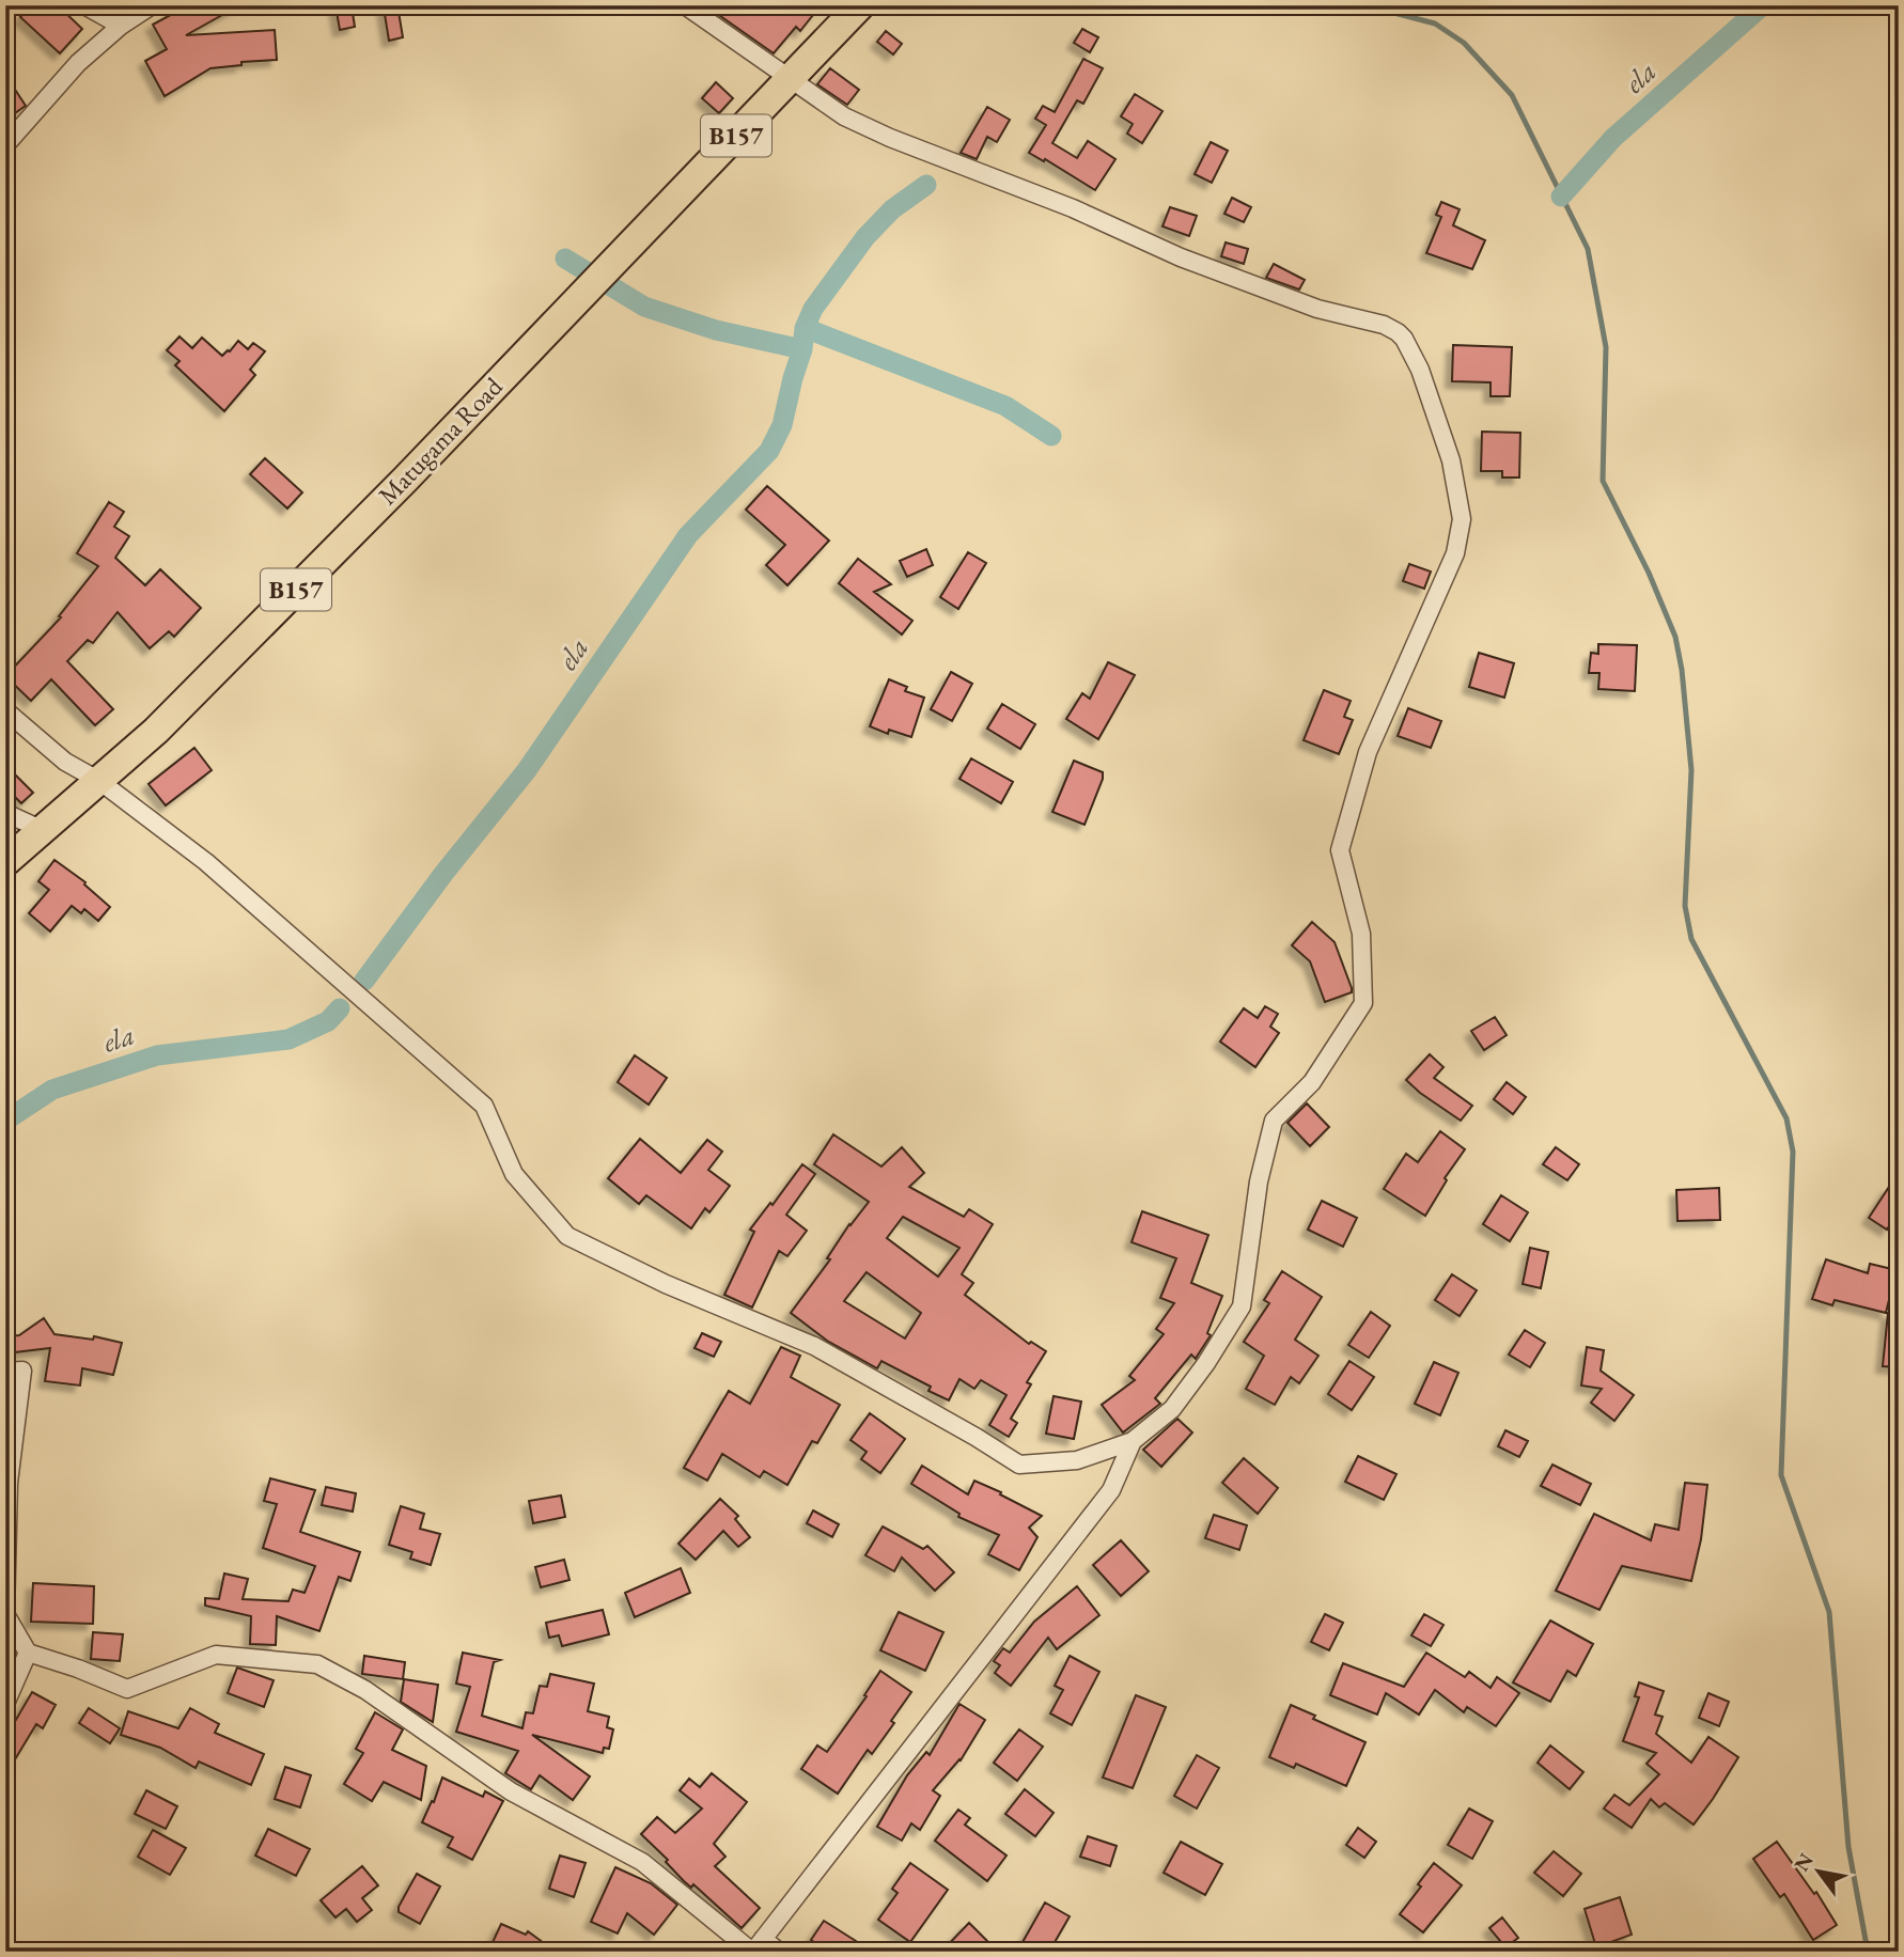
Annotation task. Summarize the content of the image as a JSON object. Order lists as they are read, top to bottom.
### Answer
{
  "streets": {
    "main road": ["B157", "Matugama Road"]
  },
  "water": ["ela"],
  "north": "top left"
}
